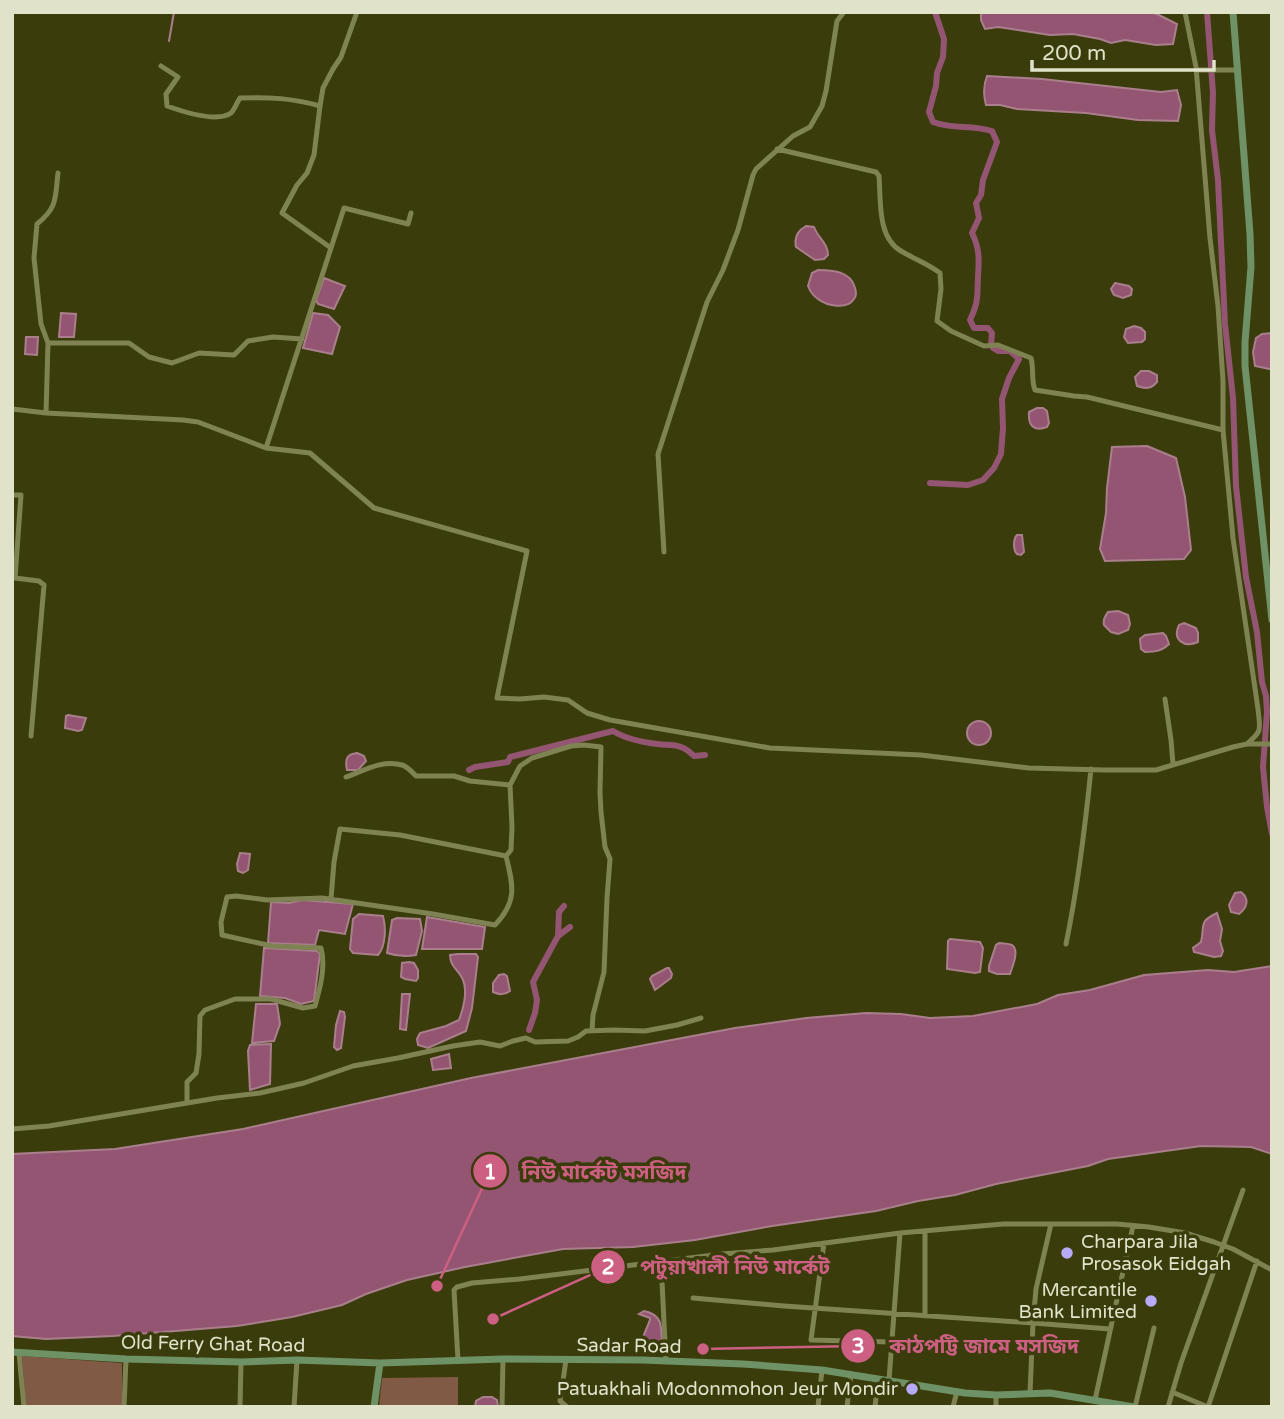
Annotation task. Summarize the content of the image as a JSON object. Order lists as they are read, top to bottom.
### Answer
{
  "streets": {
    "street": ["Old Ferry Ghat Road", "Sadar Road"]
  },
  "crossings": [
    ["Old Ferry Ghat Road", "Sadar Road"]
  ],
  "places": [
    "Charpara Jila Prosasok Eidgah",
    "নিউ মার্কেট মসজিদ",
    "Mercantile Bank Limited",
    "পটুয়াখালী নিউ মার্কেট",
    "কাঠপট্টি জামে মসজিদ",
    "Patuakhali Modonmohon Jeur Mondir"
  ],
  "scale_bar": "200 m"
}
